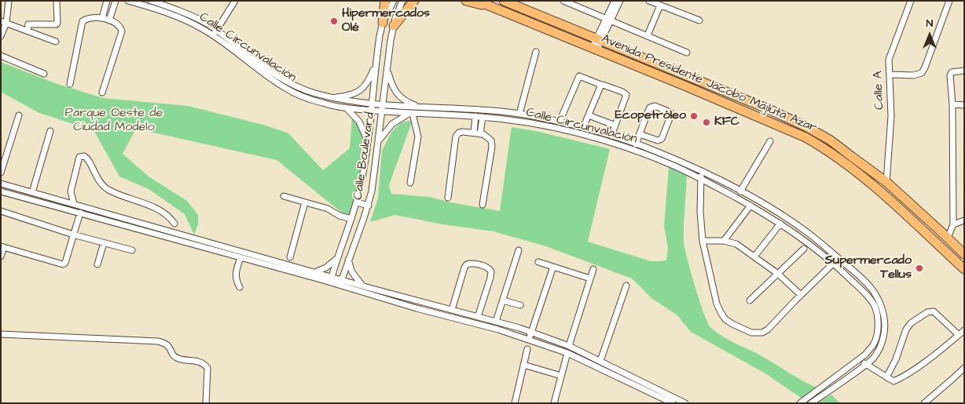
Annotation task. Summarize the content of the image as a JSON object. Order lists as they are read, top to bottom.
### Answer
{
  "streets": {
    "main road": ["Avenida Presidente Jacobo Majluta Azar"],
    "street": ["Calle Circunvalación", "Calle A", "Calle Boulevard"]
  },
  "crossings": [
    ["Calle Circunvalación", "Calle Boulevard"],
    ["Avenida Presidente Jacobo Majluta Azar", "Calle A"]
  ],
  "parks": ["Parque Oeste de Ciudad Modelo"],
  "places": [
    "Hipermercados Olé",
    "Ecopetróleo",
    "KFC",
    "Supermercado Tellus"
  ],
  "north": "top"
}
